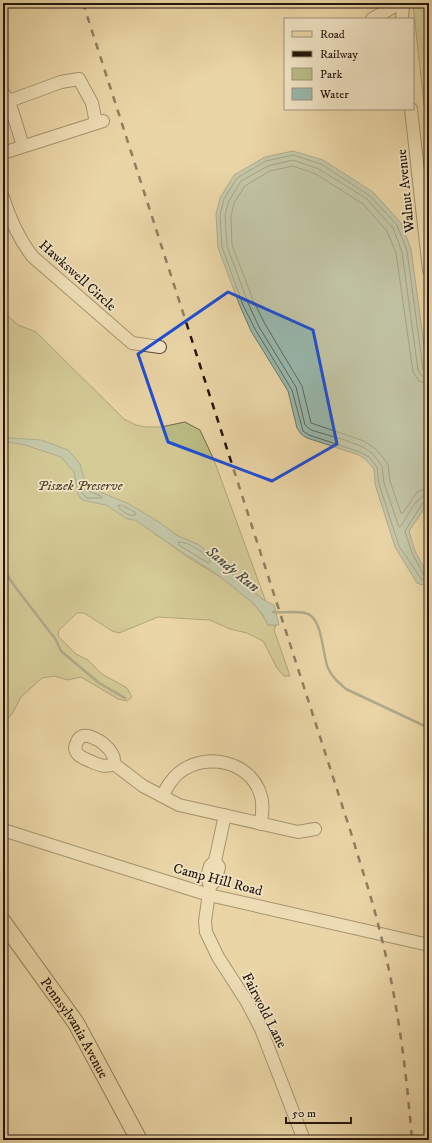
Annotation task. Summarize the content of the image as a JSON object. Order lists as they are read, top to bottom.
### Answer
{
  "streets": {
    "main road": ["Pennsylvania Avenue"],
    "street": [
      "Walnut Avenue",
      "Hawkswell Circle",
      "Camp Hill Road",
      "Fairwold Lane"
    ]
  },
  "crossings": [
    ["Camp Hill Road", "Fairwold Lane"]
  ],
  "water": ["Sandy Run"],
  "parks": ["Piszek Preserve"],
  "legend": [
    "Road",
    "Railway",
    "Park",
    "Water"
  ],
  "scale_bar": "50 m"
}
